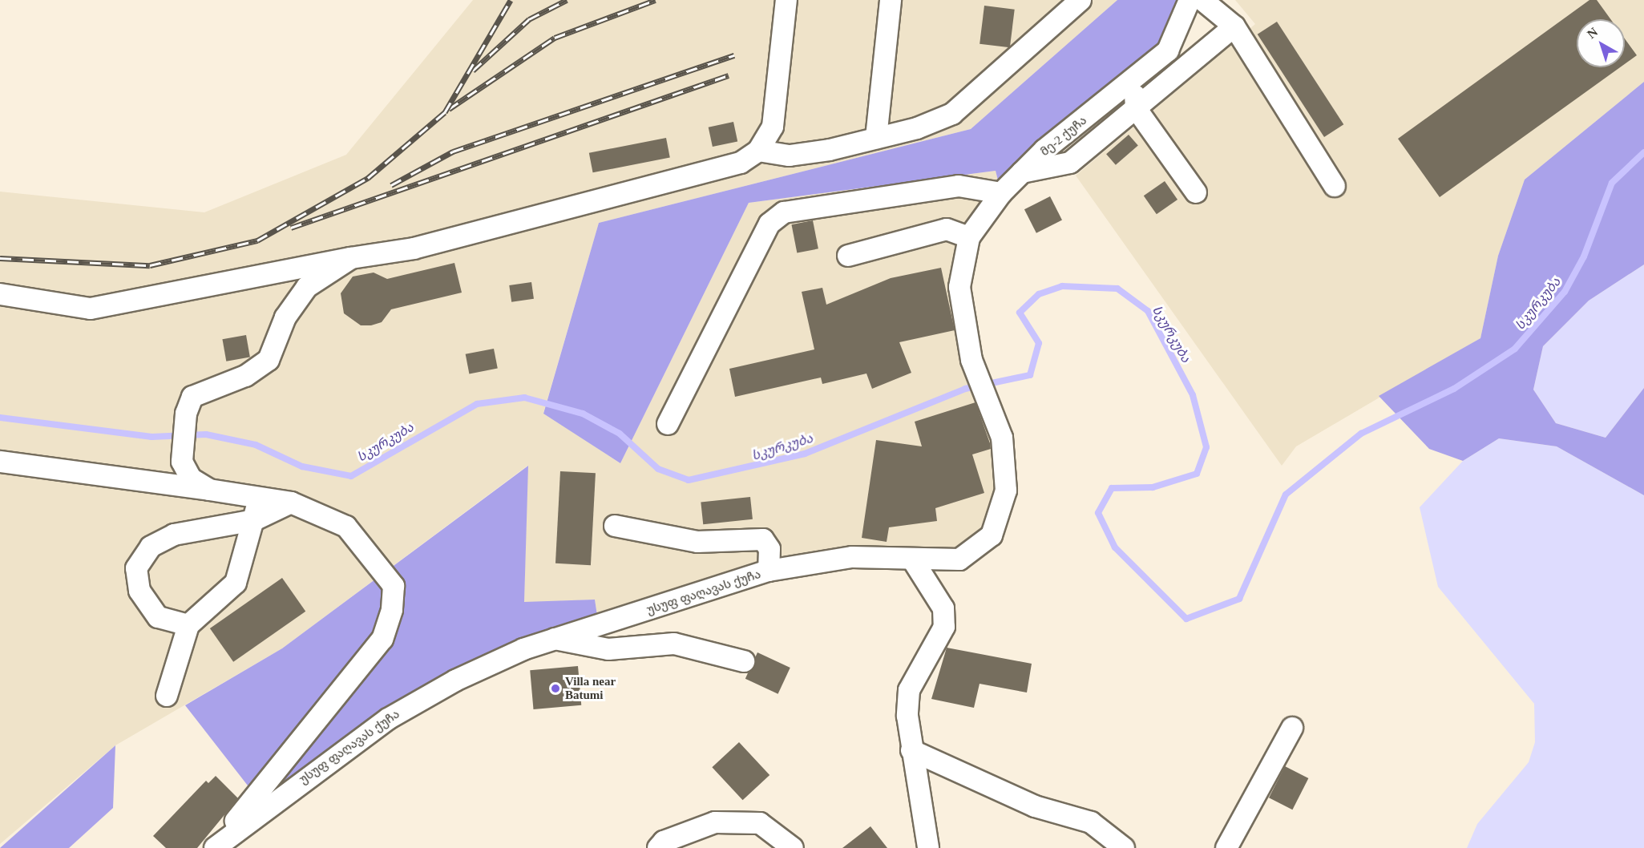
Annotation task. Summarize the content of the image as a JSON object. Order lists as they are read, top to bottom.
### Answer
{
  "streets": {
    "street": ["მე-2 ქუჩა", "უსუფ ფაღავას ქუჩა"]
  },
  "crossings": [
    ["მე-2 ქუჩა", "უსუფ ფაღავას ქუჩა"]
  ],
  "water": ["სკურკუბა"],
  "places": ["Villa near Batumi"],
  "north": "top left"
}
